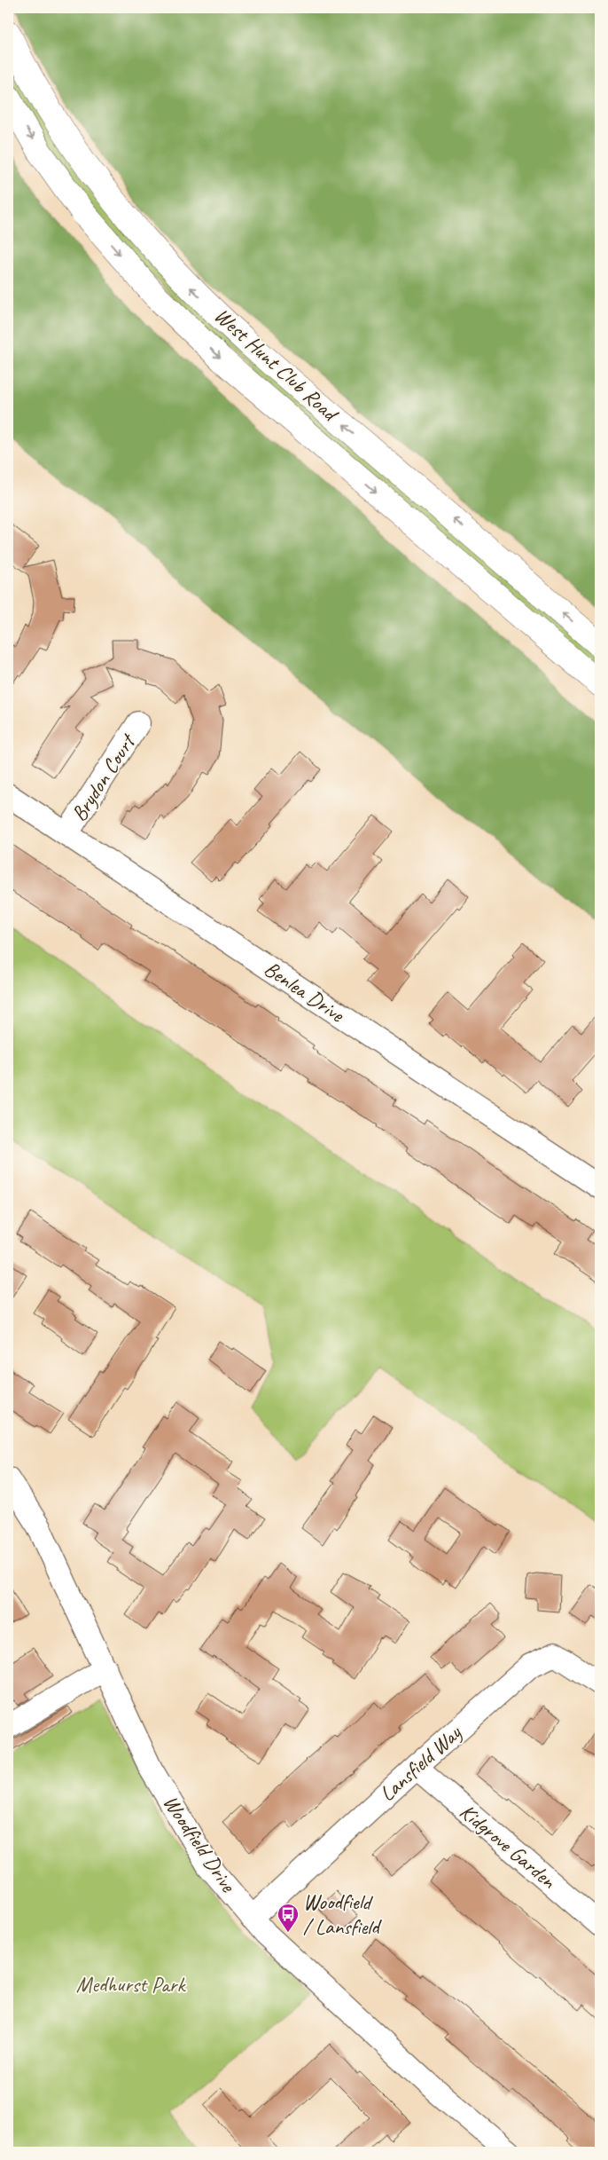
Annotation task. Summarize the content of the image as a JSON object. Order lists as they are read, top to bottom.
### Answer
{
  "streets": {
    "main road": ["West Hunt Club Road"],
    "street": [
      "Brydon Court",
      "Benlea Drive",
      "Lansfield Way",
      "Woodfield Drive",
      "Kidgrove Garden"
    ]
  },
  "crossings": [
    ["Brydon Court", "Benlea Drive"],
    ["Lansfield Way", "Woodfield Drive"],
    ["Lansfield Way", "Kidgrove Garden"]
  ],
  "parks": ["Medhurst Park"],
  "places": {
    "bus stop": ["Woodfield / Lansfield"]
  }
}
